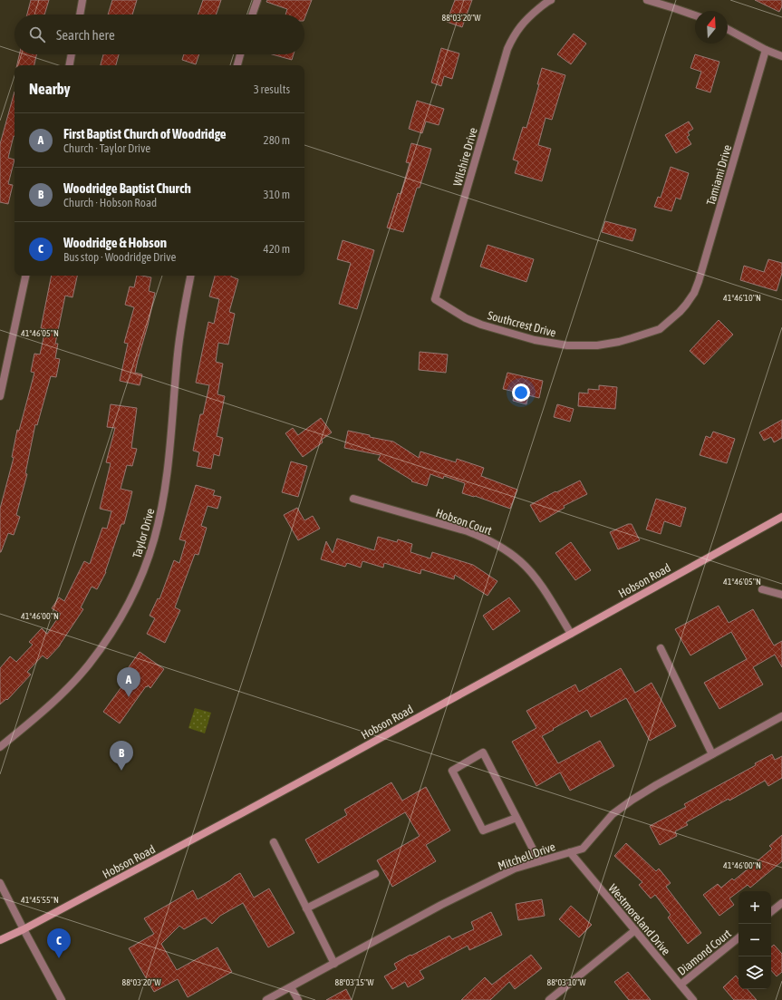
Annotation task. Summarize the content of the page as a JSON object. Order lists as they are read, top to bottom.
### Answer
{
  "streets": {
    "main road": ["Hobson Road"],
    "street": [
      "Wilshire Drive",
      "Tamiami Drive",
      "Southcrest Drive",
      "Hobson Court",
      "Taylor Drive",
      "Mitchell Drive",
      "Westmoreland Drive",
      "Diamond Court"
    ]
  },
  "crossings": [
    ["Wilshire Drive", "Southcrest Drive"],
    ["Tamiami Drive", "Southcrest Drive"],
    ["Hobson Court", "Hobson Road"],
    ["Mitchell Drive", "Westmoreland Drive"],
    ["Westmoreland Drive", "Diamond Court"]
  ],
  "north": "top",
  "page": {
    "search": "Search here",
    "heading": ["Nearby", "3 results"],
    "list": [
      {
        "mark": "A",
        "name": "First Baptist Church of Woodridge",
        "note": "Church · Taylor Drive",
        "value": "280 m"
      },
      {
        "mark": "B",
        "name": "Woodridge Baptist Church",
        "note": "Church · Hobson Road",
        "value": "310 m"
      },
      {
        "mark": "C",
        "name": "Woodridge & Hobson",
        "note": "Bus stop · Woodridge Drive",
        "value": "420 m"
      }
    ],
    "pins": ["A", "B", "C"],
    "map_buttons": ["+", "−"]
  },
  "coordinates": [
    "88°03'20\"W",
    "41°46'10\"N",
    "41°46'05\"N",
    "41°46'00\"N",
    "41°45'55\"N",
    "88°03'15\"W",
    "88°03'10\"W"
  ]
}
